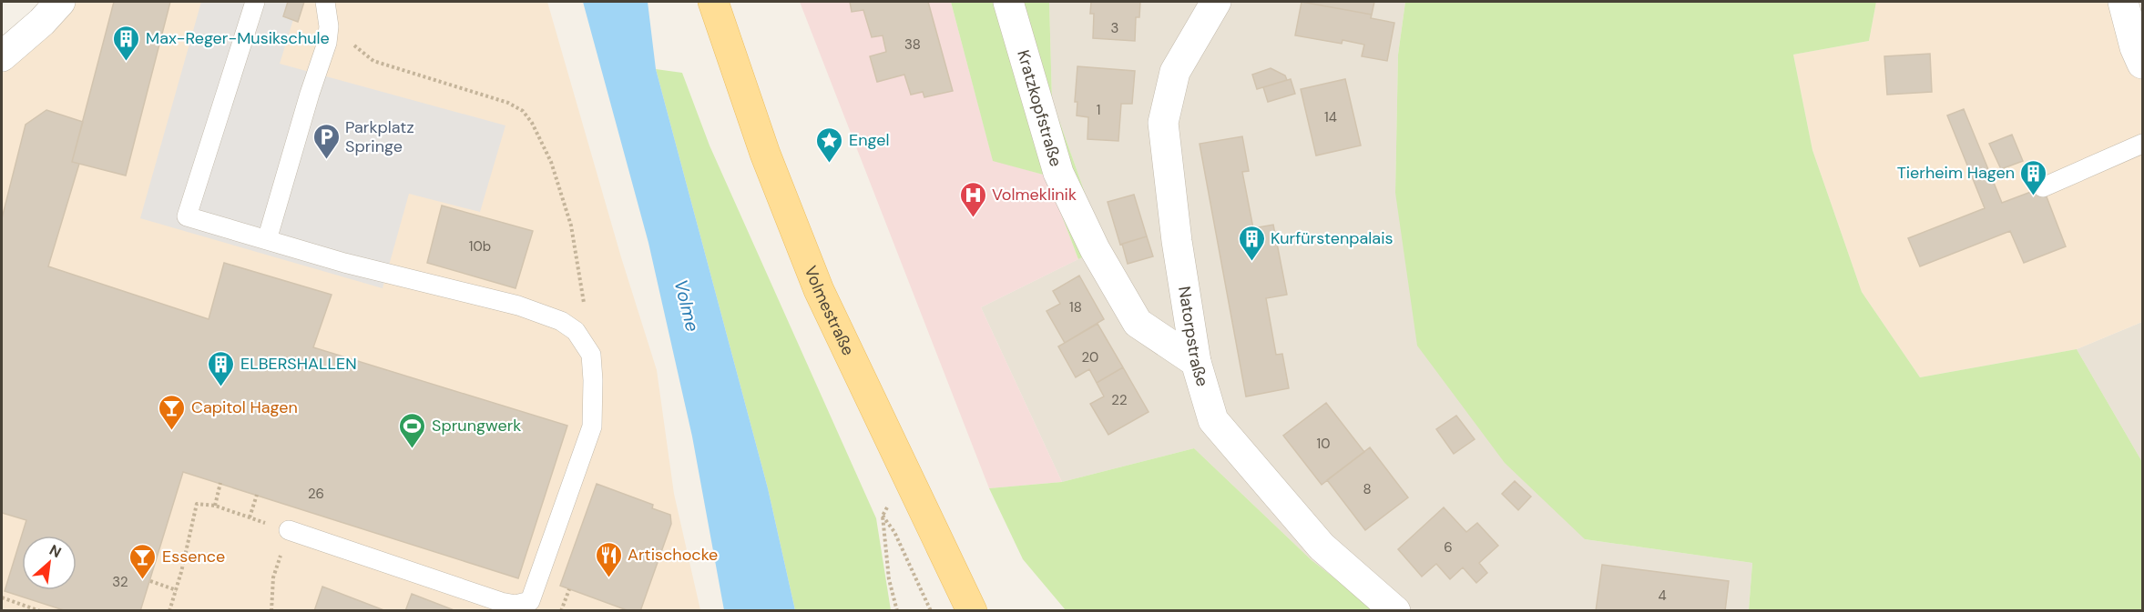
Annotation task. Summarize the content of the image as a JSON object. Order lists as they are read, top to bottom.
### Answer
{
  "streets": {
    "main road": ["Volmestraße"],
    "street": ["Kratzkopfstraße", "Natorpstraße"]
  },
  "crossings": [
    ["Kratzkopfstraße", "Natorpstraße"]
  ],
  "water": ["Volme"],
  "places": {
    "building": [
      "Max-Reger-Musikschule",
      "Tierheim Hagen",
      "Kurfürstenpalais",
      "ELBERSHALLEN"
    ],
    "parking": ["Parkplatz Springe"],
    "place": ["Engel"],
    "hospital": ["Volmeklinik"],
    "bar": ["Capitol Hagen", "Essence"],
    "sports": ["Sprungwerk"],
    "restaurant": ["Artischocke"]
  },
  "house_numbers": [
    "3",
    "38",
    "1",
    "14",
    "10b",
    "18",
    "20",
    "22",
    "10",
    "8",
    "26",
    "6",
    "32",
    "4"
  ],
  "north": "top right"
}
